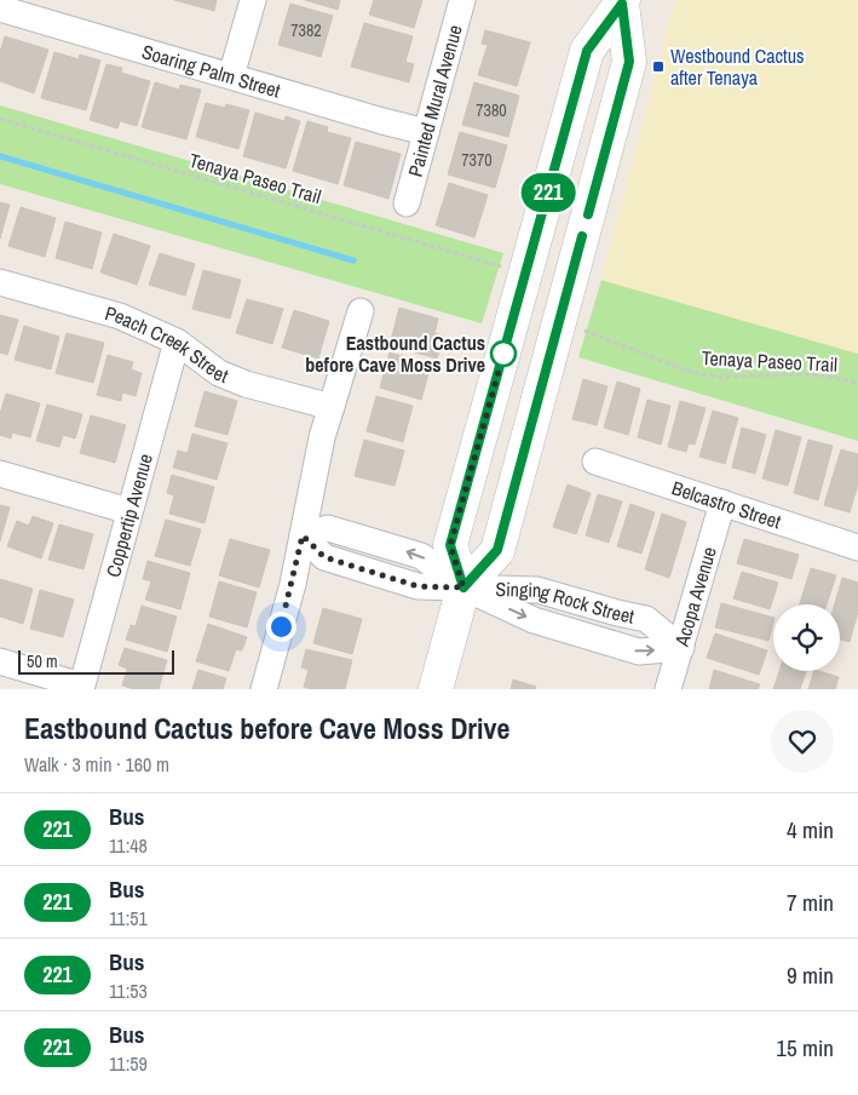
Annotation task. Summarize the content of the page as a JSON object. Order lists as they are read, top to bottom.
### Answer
{
  "streets": {
    "street": [
      "Soaring Palm Street",
      "Painted Mural Avenue",
      "Peach Creek Street",
      "Belcastro Street",
      "Coppertip Avenue",
      "Acopa Avenue",
      "Singing Rock Street"
    ],
    "path": ["Tenaya Paseo Trail"]
  },
  "crossings": [
    ["Soaring Palm Street", "Painted Mural Avenue"],
    ["Peach Creek Street", "Coppertip Avenue"],
    ["Belcastro Street", "Acopa Avenue"],
    ["Acopa Avenue", "Singing Rock Street"]
  ],
  "places": {
    "transit": ["Westbound Cactus after Tenaya"],
    "other": ["Eastbound Cactus before Cave Moss Drive"]
  },
  "lines": ["bus line 221"],
  "house_numbers": ["7382", "7380", "7370"],
  "scale_bar": "50 m",
  "page": {
    "on_map": "221",
    "scale": "50 m",
    "heading": ["Eastbound Cactus before Cave Moss Drive", "Walk · 3 min · 160 m"],
    "list": [
      {
        "mark": "221",
        "name": "Bus",
        "note": "11:48",
        "value": "4 min"
      },
      {
        "mark": "221",
        "name": "Bus",
        "note": "11:51",
        "value": "7 min"
      },
      {
        "mark": "221",
        "name": "Bus",
        "note": "11:53",
        "value": "9 min"
      },
      {
        "mark": "221",
        "name": "Bus",
        "note": "11:59",
        "value": "15 min"
      }
    ]
  }
}
